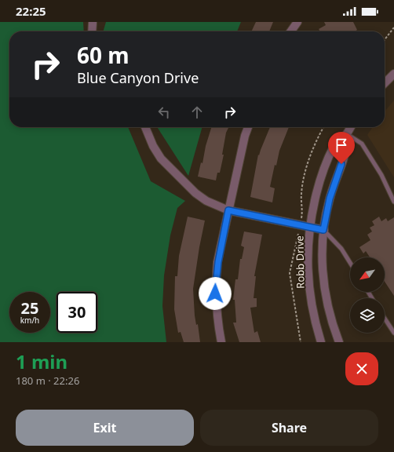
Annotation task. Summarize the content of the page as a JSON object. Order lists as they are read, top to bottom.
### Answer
{
  "streets": {
    "street": ["Robb Drive"]
  },
  "north": "bottom left",
  "page": {
    "status": "22:25",
    "turn": ["60 m", "Blue Canyon Drive"],
    "speed": "25 km/h",
    "limit": "30",
    "heading": ["1 min", "180 m · 22:26"],
    "buttons": ["Exit", "Share"]
  }
}
